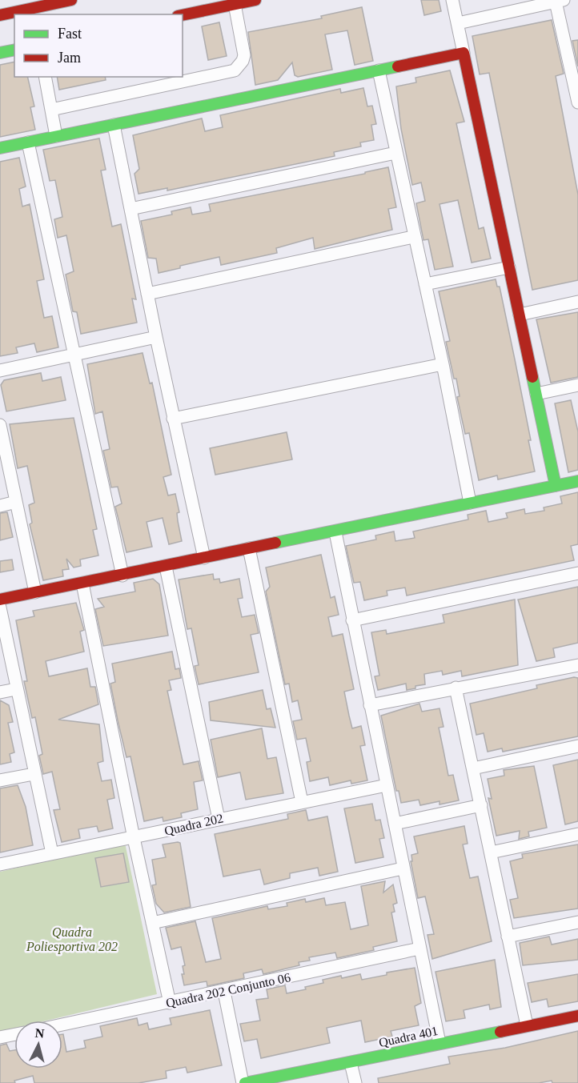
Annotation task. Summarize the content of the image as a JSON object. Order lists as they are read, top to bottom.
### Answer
{
  "streets": {
    "street": ["Quadra 202", "Quadra 202 Conjunto 06", "Quadra 401"]
  },
  "parks": ["Quadra Poliesportiva 202"],
  "legend": ["Fast", "Jam"],
  "north": "top"
}
